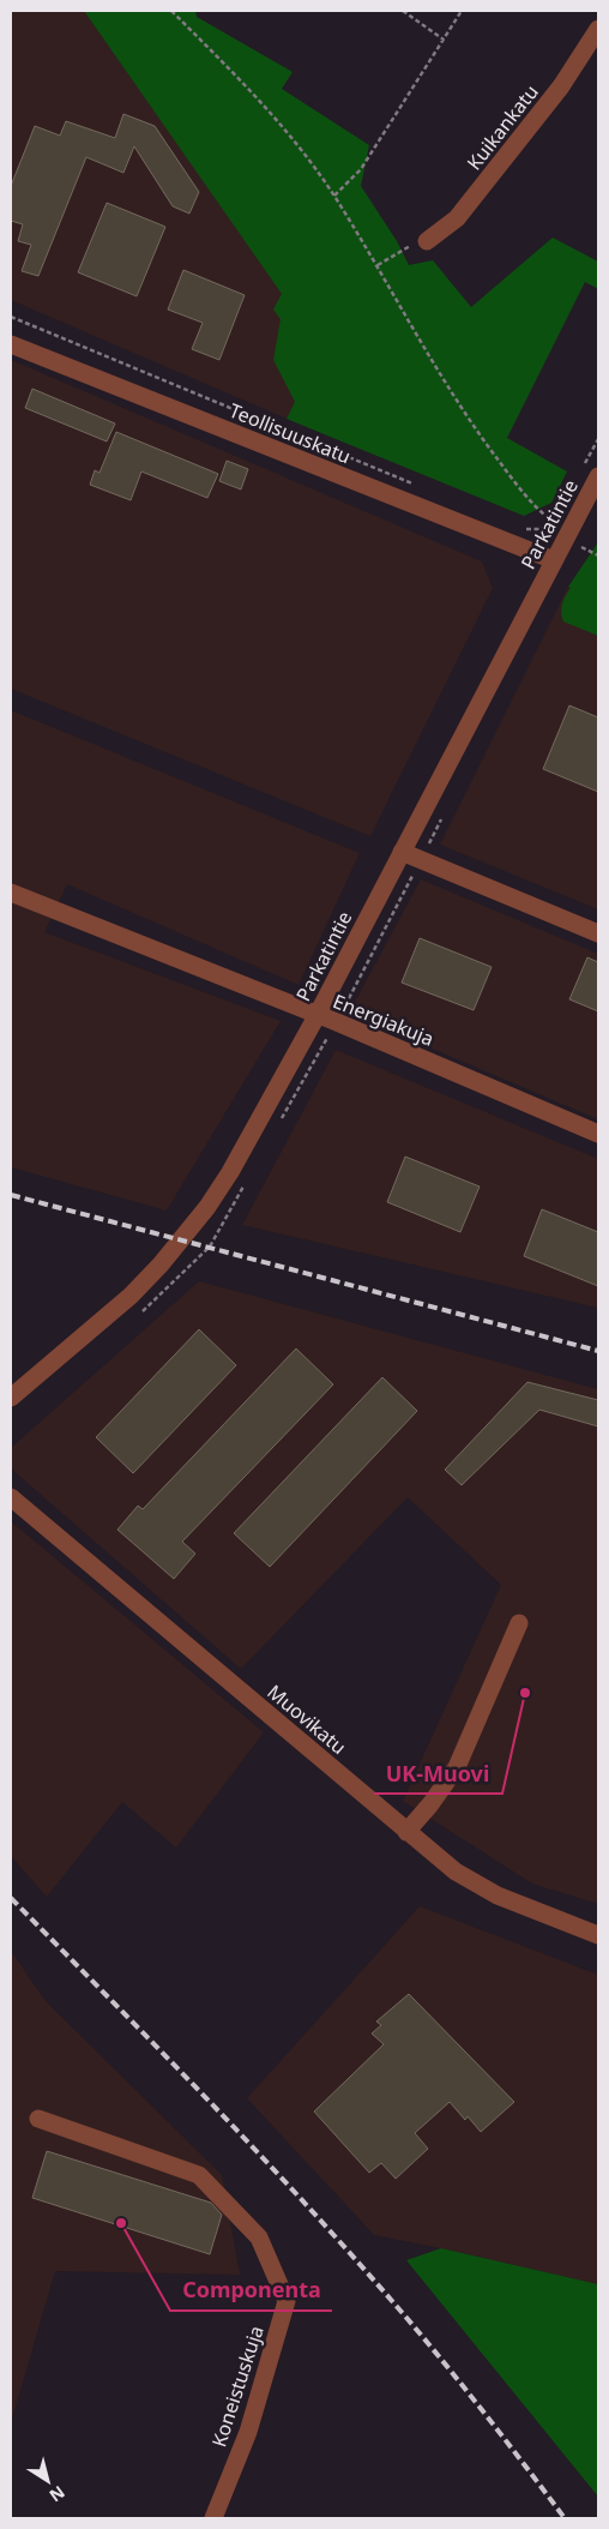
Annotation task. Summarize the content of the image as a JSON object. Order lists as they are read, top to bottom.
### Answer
{
  "streets": {
    "street": [
      "Kuikankatu",
      "Teollisuuskatu",
      "Parkatintie",
      "Energiakuja",
      "Muovikatu",
      "Koneistuskuja"
    ]
  },
  "crossings": [
    ["Teollisuuskatu", "Parkatintie"],
    ["Parkatintie", "Energiakuja"]
  ],
  "places": ["UK-Muovi", "Componenta"],
  "north": "bottom right"
}
